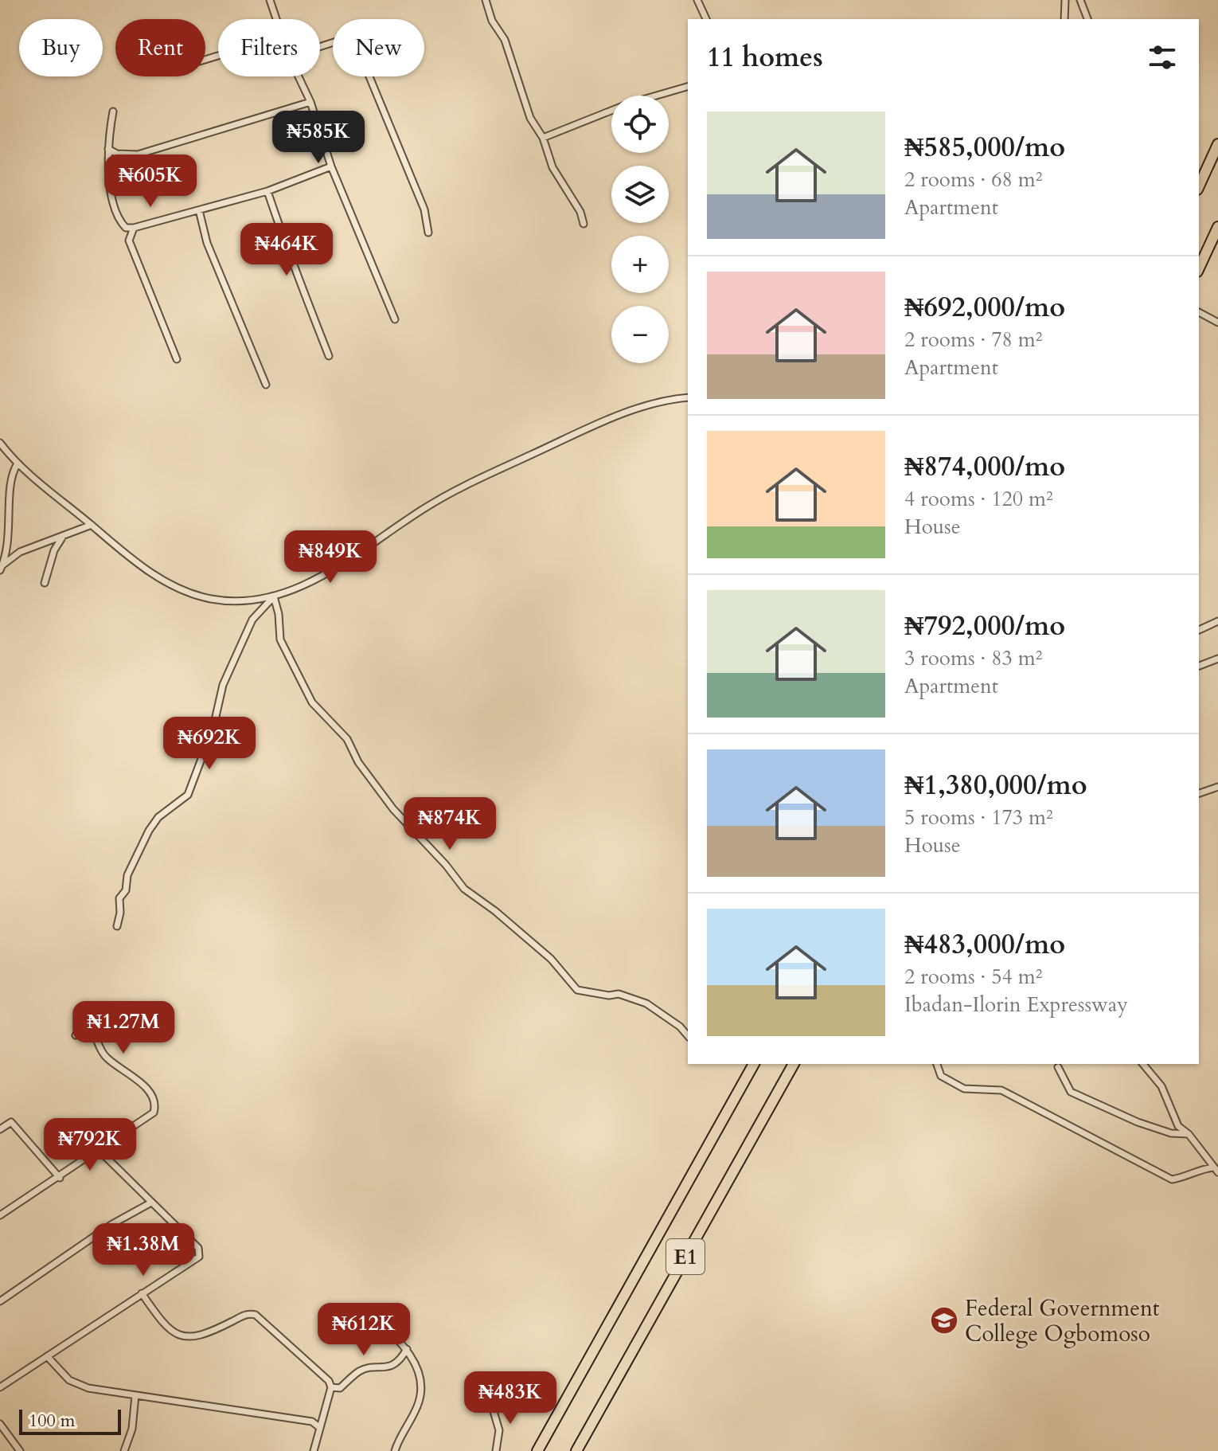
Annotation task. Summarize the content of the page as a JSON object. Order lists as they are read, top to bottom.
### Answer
{
  "streets": {
    "highway": ["E1"]
  },
  "places": {
    "school or university": ["Federal Government College Ogbomoso"]
  },
  "scale_bar": "100 m",
  "page": {
    "chip": [
      "Buy",
      "Rent",
      "Filters",
      "New"
    ],
    "heading": "11 homes",
    "map_buttons": ["+", "−"],
    "list": [
      {
        "name": "₦585,000/mo",
        "note": "2 rooms · 68 m² · Apartment"
      },
      {
        "name": "₦692,000/mo",
        "note": "2 rooms · 78 m² · Apartment"
      },
      {
        "name": "₦874,000/mo",
        "note": "4 rooms · 120 m² · House"
      },
      {
        "name": "₦792,000/mo",
        "note": "3 rooms · 83 m² · Apartment"
      },
      {
        "name": "₦1,380,000/mo",
        "note": "5 rooms · 173 m² · House"
      },
      {
        "name": "₦483,000/mo",
        "note": "2 rooms · 54 m² · Ibadan-Ilorin Expressway"
      }
    ],
    "price": [
      "₦585K",
      "₦605K",
      "₦464K",
      "₦849K",
      "₦692K",
      "₦874K",
      "₦1.27M",
      "₦792K",
      "₦1.38M",
      "₦612K",
      "₦483K"
    ],
    "scale": "100 m"
  }
}
